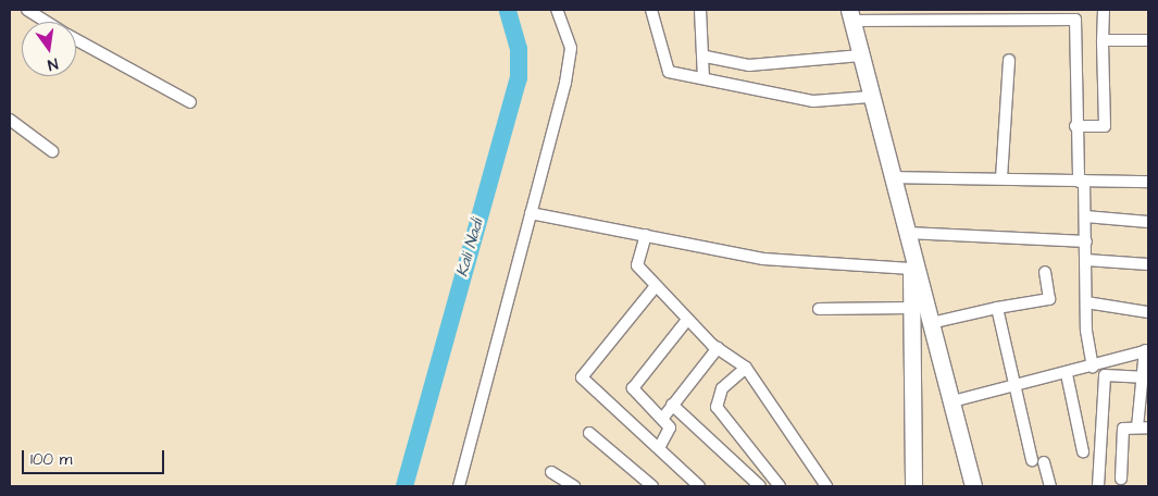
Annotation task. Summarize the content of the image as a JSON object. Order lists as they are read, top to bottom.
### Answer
{
  "water": ["Kali Nadi"],
  "scale_bar": "100 m",
  "north": "bottom"
}
